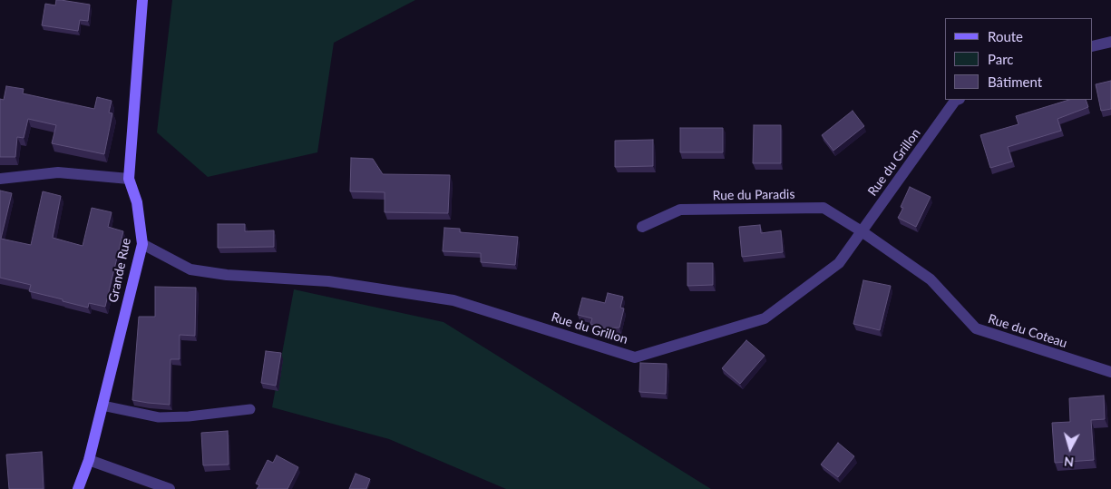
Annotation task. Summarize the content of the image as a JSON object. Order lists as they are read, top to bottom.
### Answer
{
  "streets": {
    "main road": ["Grande Rue"],
    "street": ["Rue du Grillon", "Rue du Paradis", "Rue du Coteau"]
  },
  "crossings": [
    ["Rue du Grillon", "Rue du Paradis"],
    ["Rue du Grillon", "Grande Rue"],
    ["Rue du Grillon", "Rue du Coteau"],
    ["Rue du Paradis", "Rue du Coteau"]
  ],
  "legend": ["Route", "Parc", "Bâtiment"],
  "north": "bottom"
}
